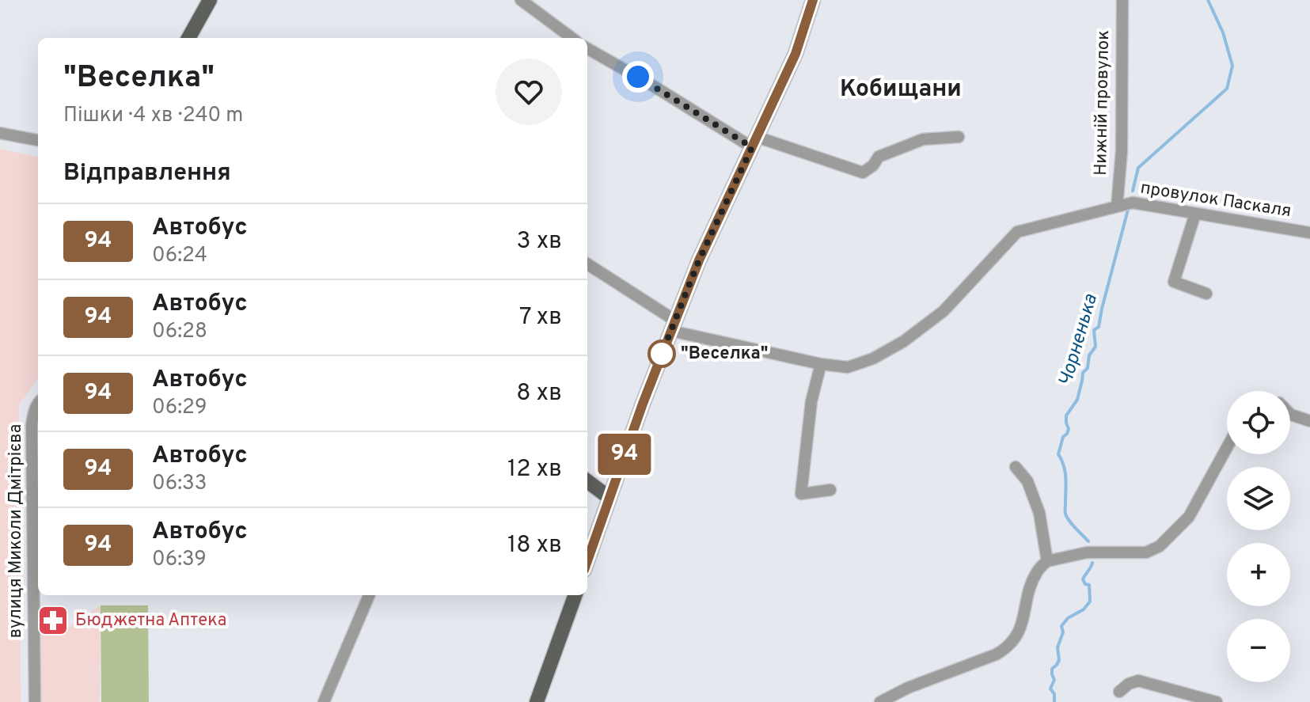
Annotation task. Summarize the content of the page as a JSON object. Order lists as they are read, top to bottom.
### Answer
{
  "streets": {
    "street": ["Нижній провулок", "провулок Паскаля", "вулиця Миколи Дмітрієва"]
  },
  "crossings": [
    ["Нижній провулок", "провулок Паскаля"]
  ],
  "districts": ["Кобищани"],
  "water": ["Чорненька"],
  "places": {
    "other": ["\"Веселка\""],
    "pharmacy": ["Бюджетна Аптека"]
  },
  "lines": ["bus line 94"],
  "page": {
    "on_map": "94",
    "heading": [
      ["\"Веселка\"", "Пішки · 4 хв · 240 m"],
      "Відправлення"
    ],
    "list": [
      {
        "mark": "94",
        "name": "Автобус",
        "note": "06:24",
        "value": "3 хв"
      },
      {
        "mark": "94",
        "name": "Автобус",
        "note": "06:28",
        "value": "7 хв"
      },
      {
        "mark": "94",
        "name": "Автобус",
        "note": "06:29",
        "value": "8 хв"
      },
      {
        "mark": "94",
        "name": "Автобус",
        "note": "06:33",
        "value": "12 хв"
      },
      {
        "mark": "94",
        "name": "Автобус",
        "note": "06:39",
        "value": "18 хв"
      }
    ],
    "map_buttons": ["+", "−"]
  }
}
